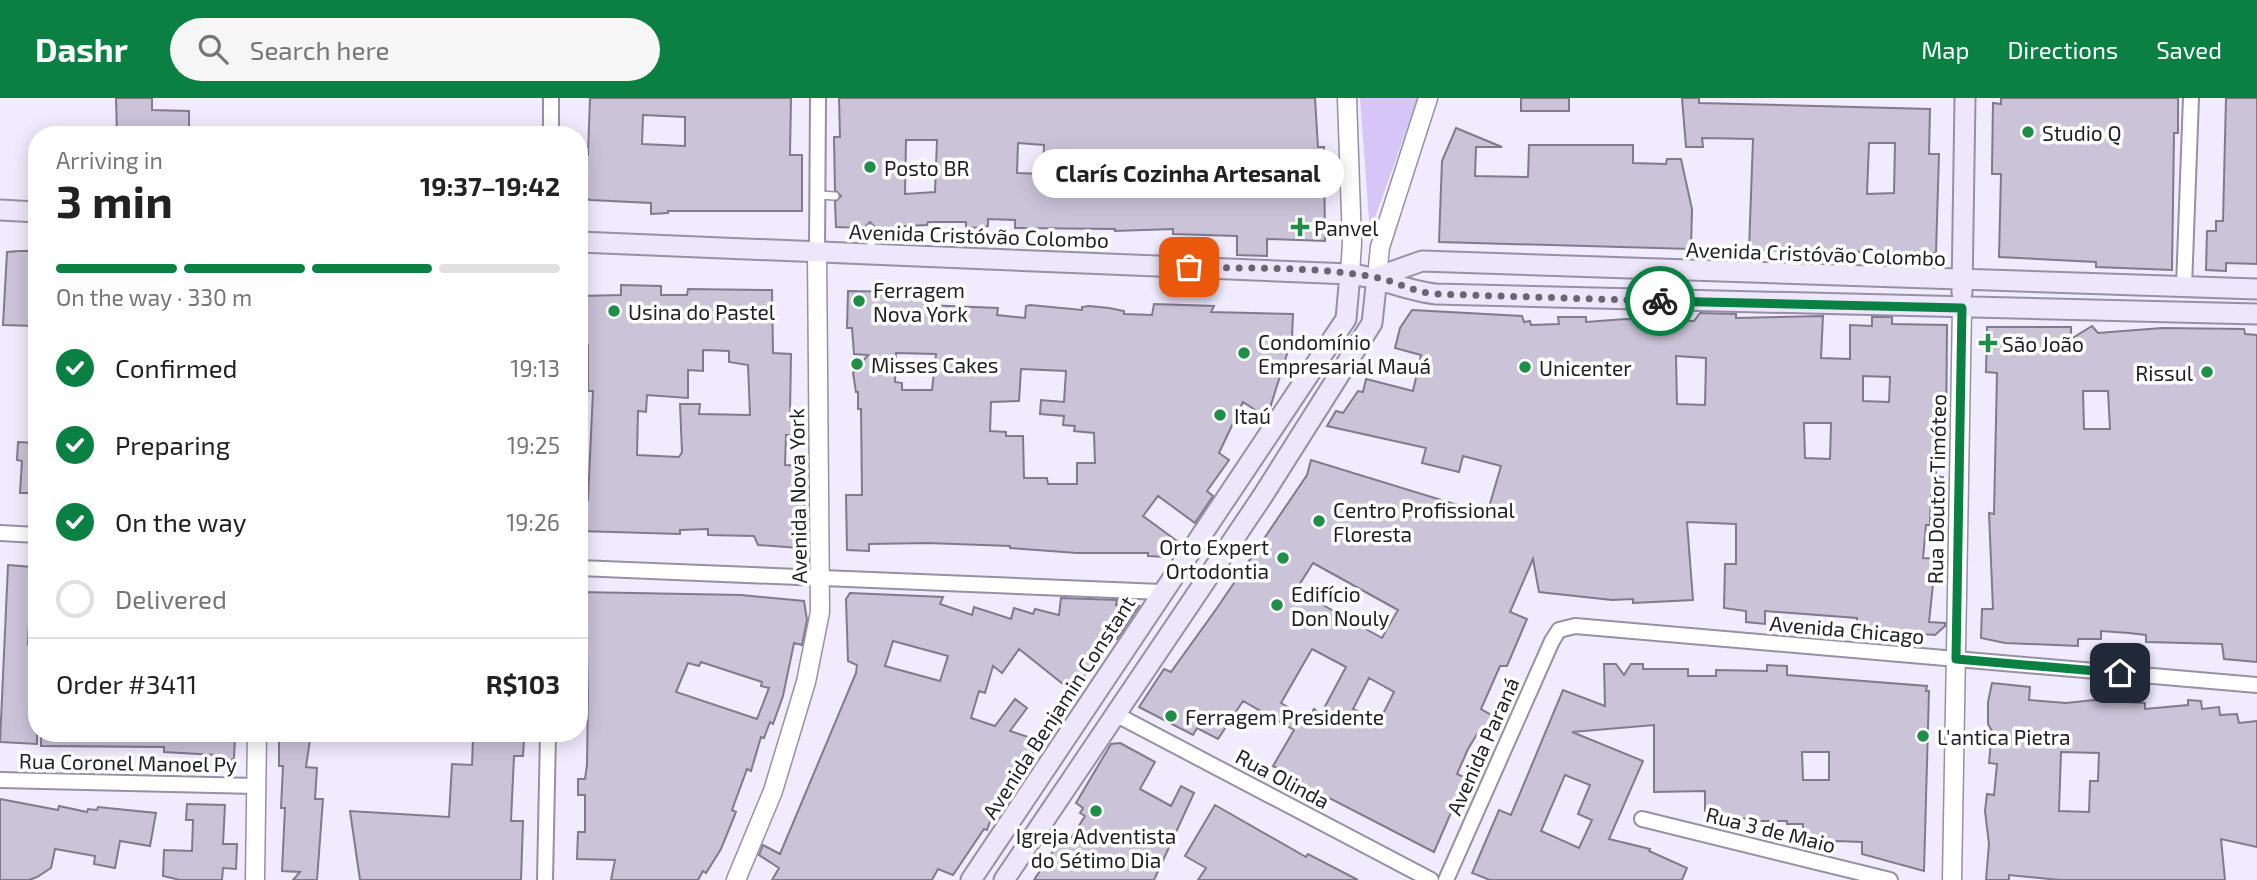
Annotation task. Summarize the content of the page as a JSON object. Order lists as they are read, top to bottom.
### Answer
{
  "streets": {
    "main road": ["Avenida Cristóvão Colombo", "Rua Doutor Timóteo", "Avenida Benjamin Constant"],
    "street": [
      "Avenida Nova York",
      "Avenida Chicago",
      "Avenida Paraná",
      "Rua Coronel Manoel Py",
      "Rua Olinda",
      "Rua 3 de Maio"
    ]
  },
  "crossings": [
    ["Avenida Cristóvão Colombo", "Rua Doutor Timóteo"],
    ["Avenida Cristóvão Colombo", "Avenida Nova York"],
    ["Avenida Cristóvão Colombo", "Avenida Benjamin Constant"],
    ["Rua Doutor Timóteo", "Avenida Chicago"],
    ["Avenida Chicago", "Avenida Paraná"]
  ],
  "places": {
    "other": [
      "Studio Q",
      "Posto BR",
      "Clarís Cozinha Artesanal",
      "Ferragem Nova York",
      "Usina do Pastel",
      "Condomínio Empresarial Mauá",
      "Misses Cakes",
      "Unicenter",
      "Rissul",
      "Itaú",
      "Centro Profissional Floresta",
      "Orto Expert Ortodontia",
      "Edifício Don Nouly",
      "Ferragem Presidente",
      "L'antica Pietra",
      "Igreja Adventista do Sétimo Dia"
    ],
    "health": ["Panvel", "São João"]
  },
  "page": {
    "header": "Dashr",
    "search": "Search here",
    "nav": ["Map", "Directions", "Saved"],
    "heading": ["3 min", "Arriving in", "19:37–19:42"],
    "panel": ["Order #3411", "R$103"],
    "bubble": "Clarís Cozinha Artesanal",
    "bar": "On the way · 330 m",
    "list": [
      ["Confirmed", "19:13"],
      ["Preparing", "19:25"],
      ["On the way", "19:26"],
      "Delivered"
    ]
  }
}
